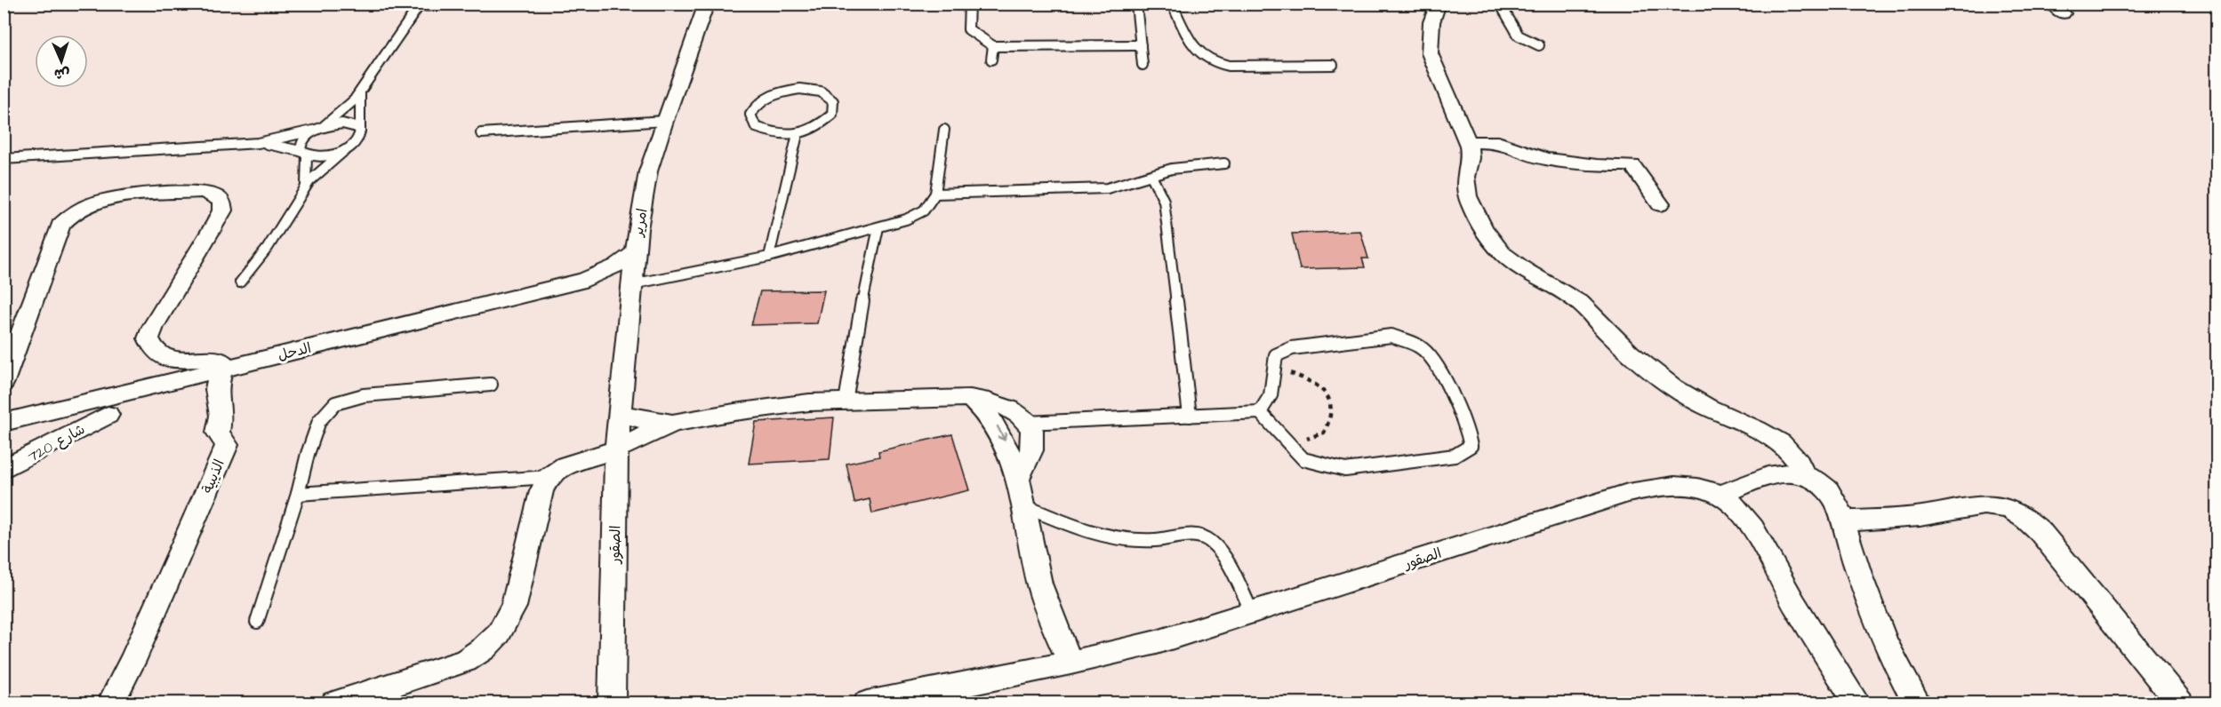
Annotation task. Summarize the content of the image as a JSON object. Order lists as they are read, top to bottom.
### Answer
{
  "streets": {
    "street": [
      "امرير",
      "الدحل",
      "شارع 720",
      "الذيبية",
      "الصقور"
    ]
  },
  "crossings": [
    ["امرير", "الصقور"],
    ["الدحل", "الذيبية"]
  ],
  "north": "bottom"
}
